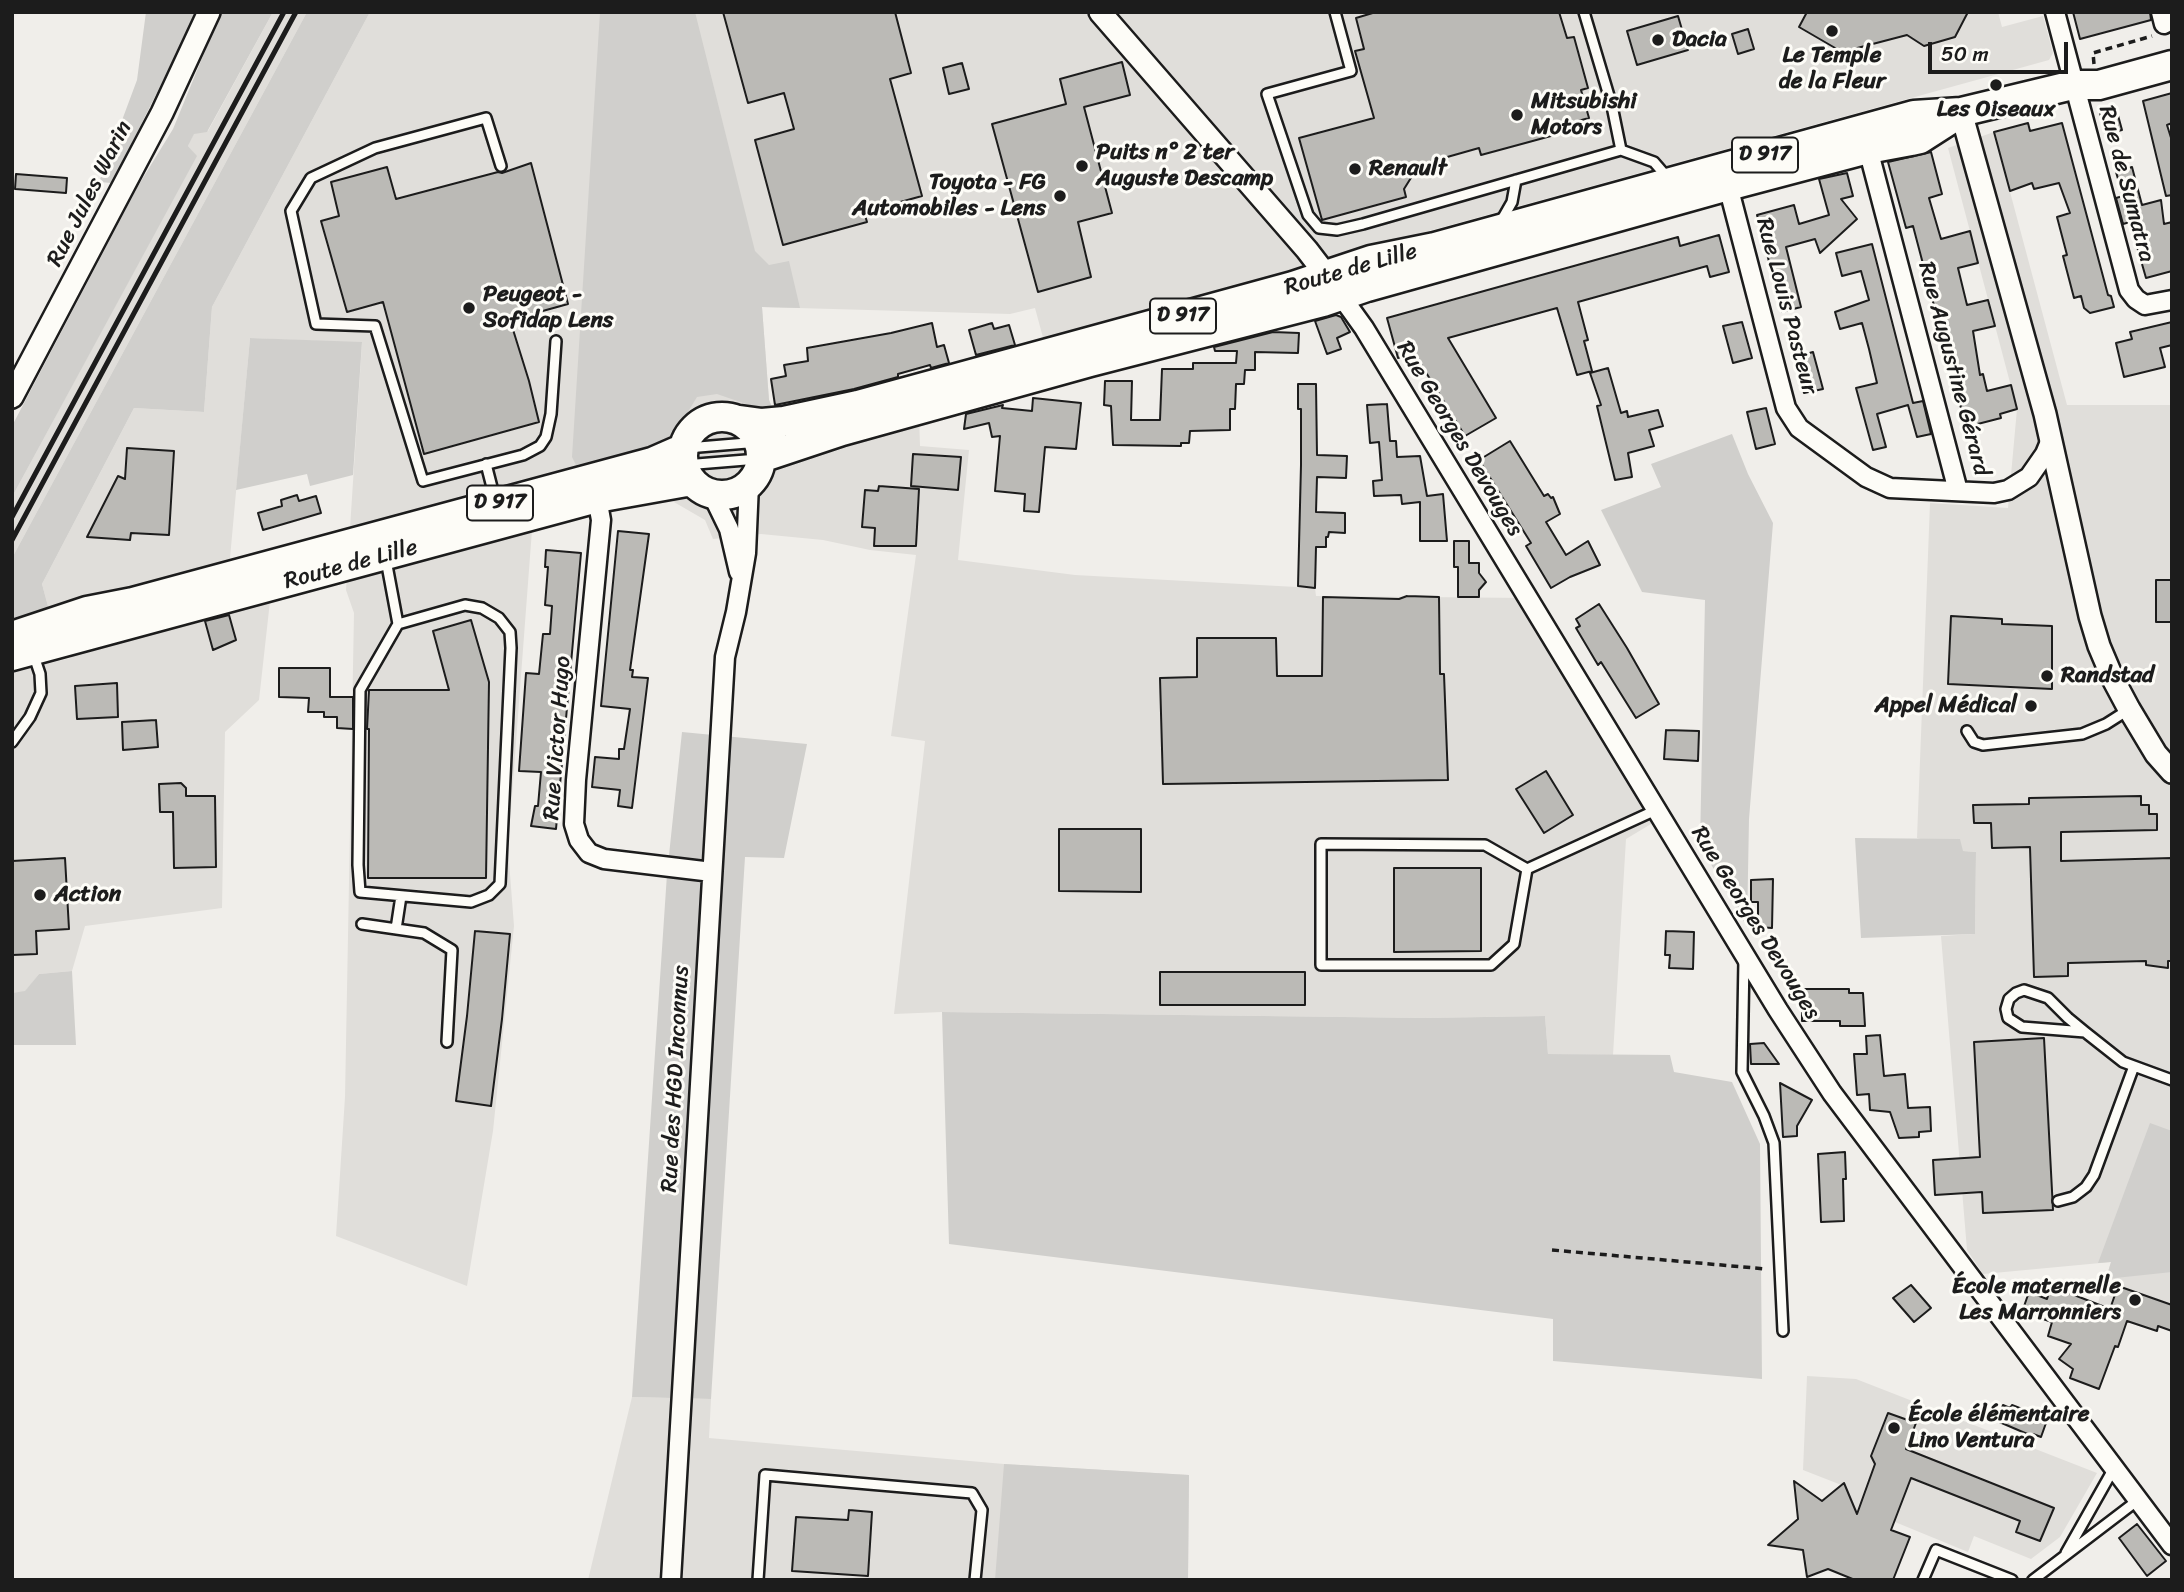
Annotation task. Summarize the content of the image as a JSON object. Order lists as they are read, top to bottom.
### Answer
{
  "streets": {
    "main road": ["D 917", "Route de Lille"],
    "street": [
      "Rue de Sumatra",
      "Rue Jules Warin",
      "Rue Louis Pasteur",
      "Rue Augustine Gérard",
      "Rue Georges Devouges",
      "Rue Victor Hugo",
      "Rue des HGD Inconnus"
    ]
  },
  "crossings": [
    ["Rue de Sumatra", "Route de Lille"],
    ["Route de Lille", "Rue Louis Pasteur"],
    ["Route de Lille", "Rue Augustine Gérard"],
    ["Route de Lille", "Rue Georges Devouges"],
    ["Route de Lille", "Rue Victor Hugo"],
    ["Route de Lille", "Rue des HGD Inconnus"],
    ["Rue Louis Pasteur", "Rue Augustine Gérard"],
    ["Rue Victor Hugo", "Rue des HGD Inconnus"]
  ],
  "places": [
    "Le Temple de la Fleur",
    "Dacia",
    "Les Oiseaux",
    "Mitsubishi Motors",
    "Puits n° 2 ter Auguste Descamp",
    "Renault",
    "Toyota - FG Automobiles - Lens",
    "Peugeot - Sofidap Lens",
    "Randstad",
    "Appel Médical",
    "Action",
    "École maternelle Les Marronniers",
    "École élémentaire Lino Ventura"
  ],
  "scale_bar": "50 m"
}
